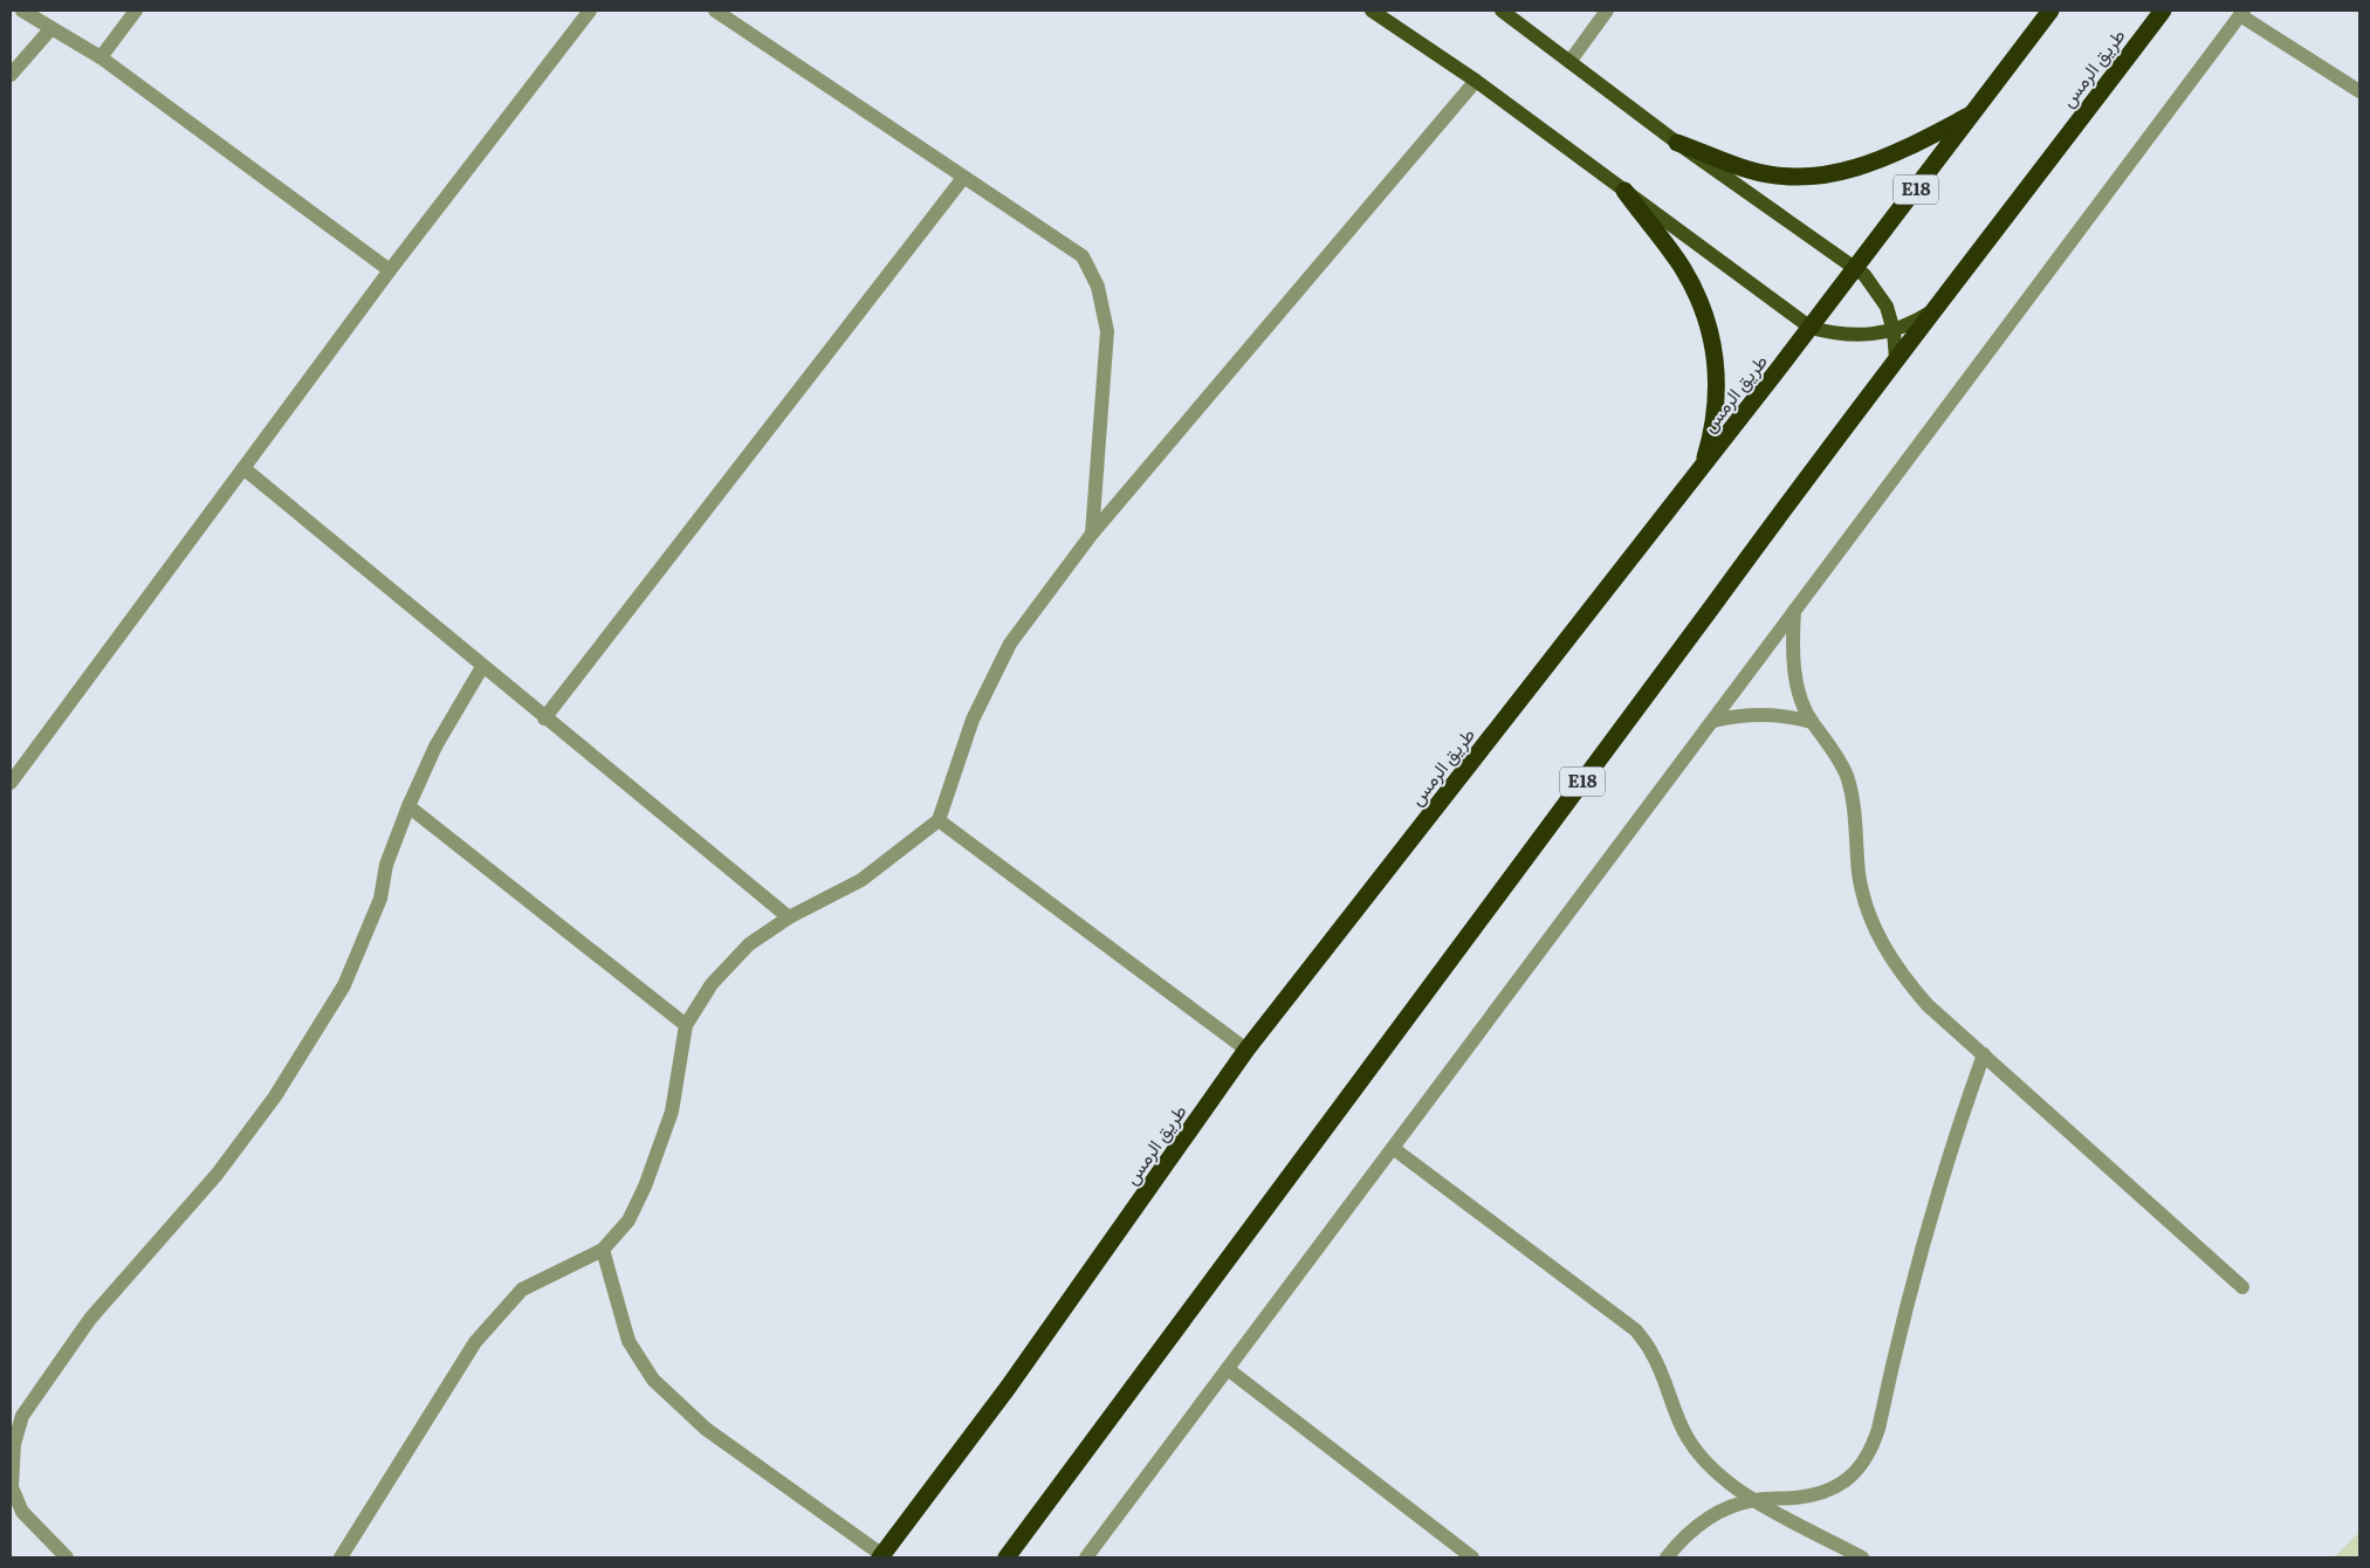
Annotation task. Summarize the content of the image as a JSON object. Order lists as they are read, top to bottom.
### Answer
{
  "streets": {
    "highway": ["طريق الرمس", "E18"]
  }
}
